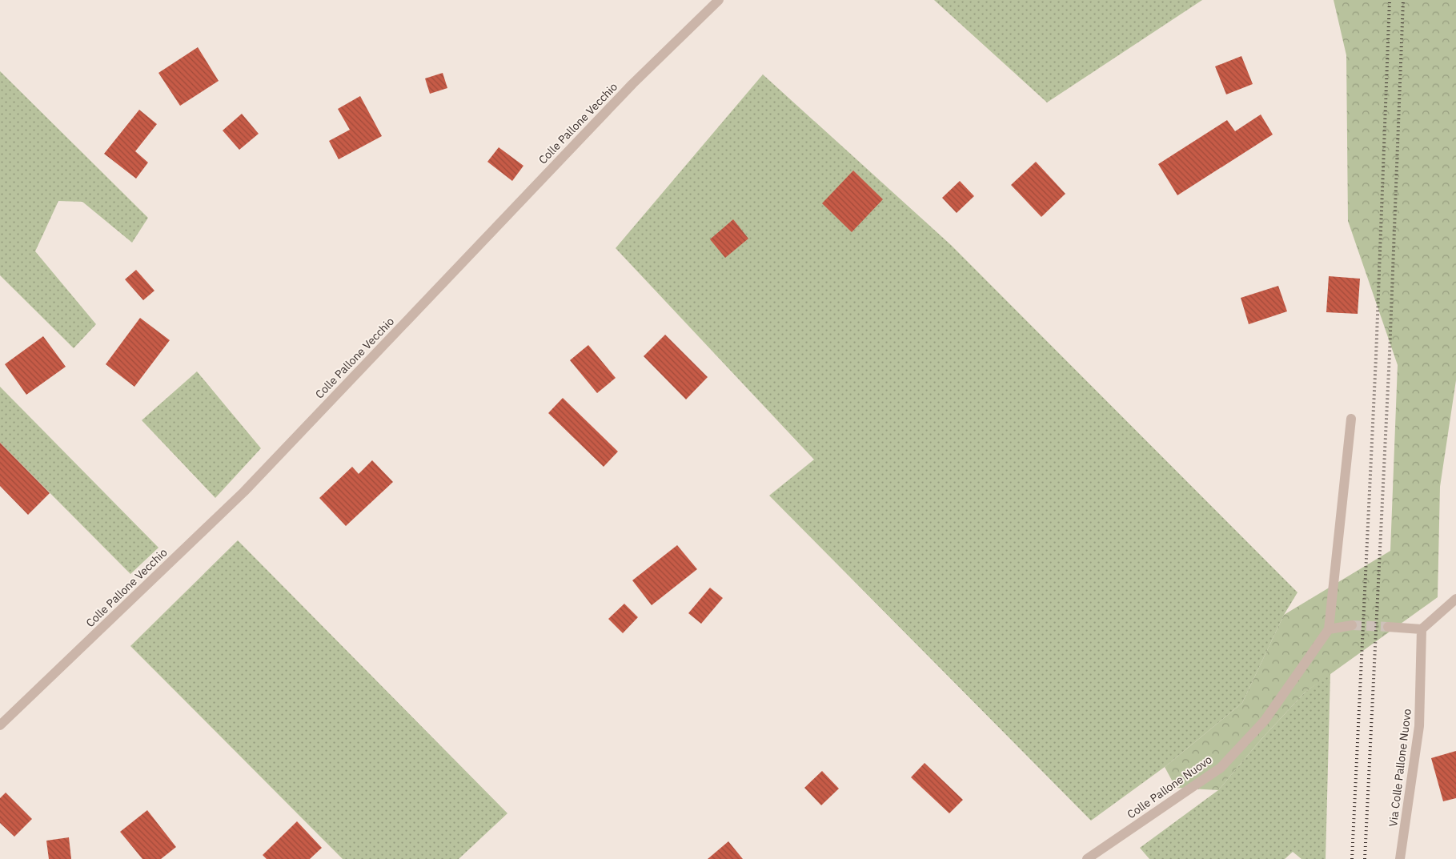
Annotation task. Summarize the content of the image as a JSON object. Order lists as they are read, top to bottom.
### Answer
{
  "streets": {
    "street": ["Colle Pallone Vecchio", "Via Colle Pallone Nuovo", "Colle Pallone Nuovo"]
  }
}
